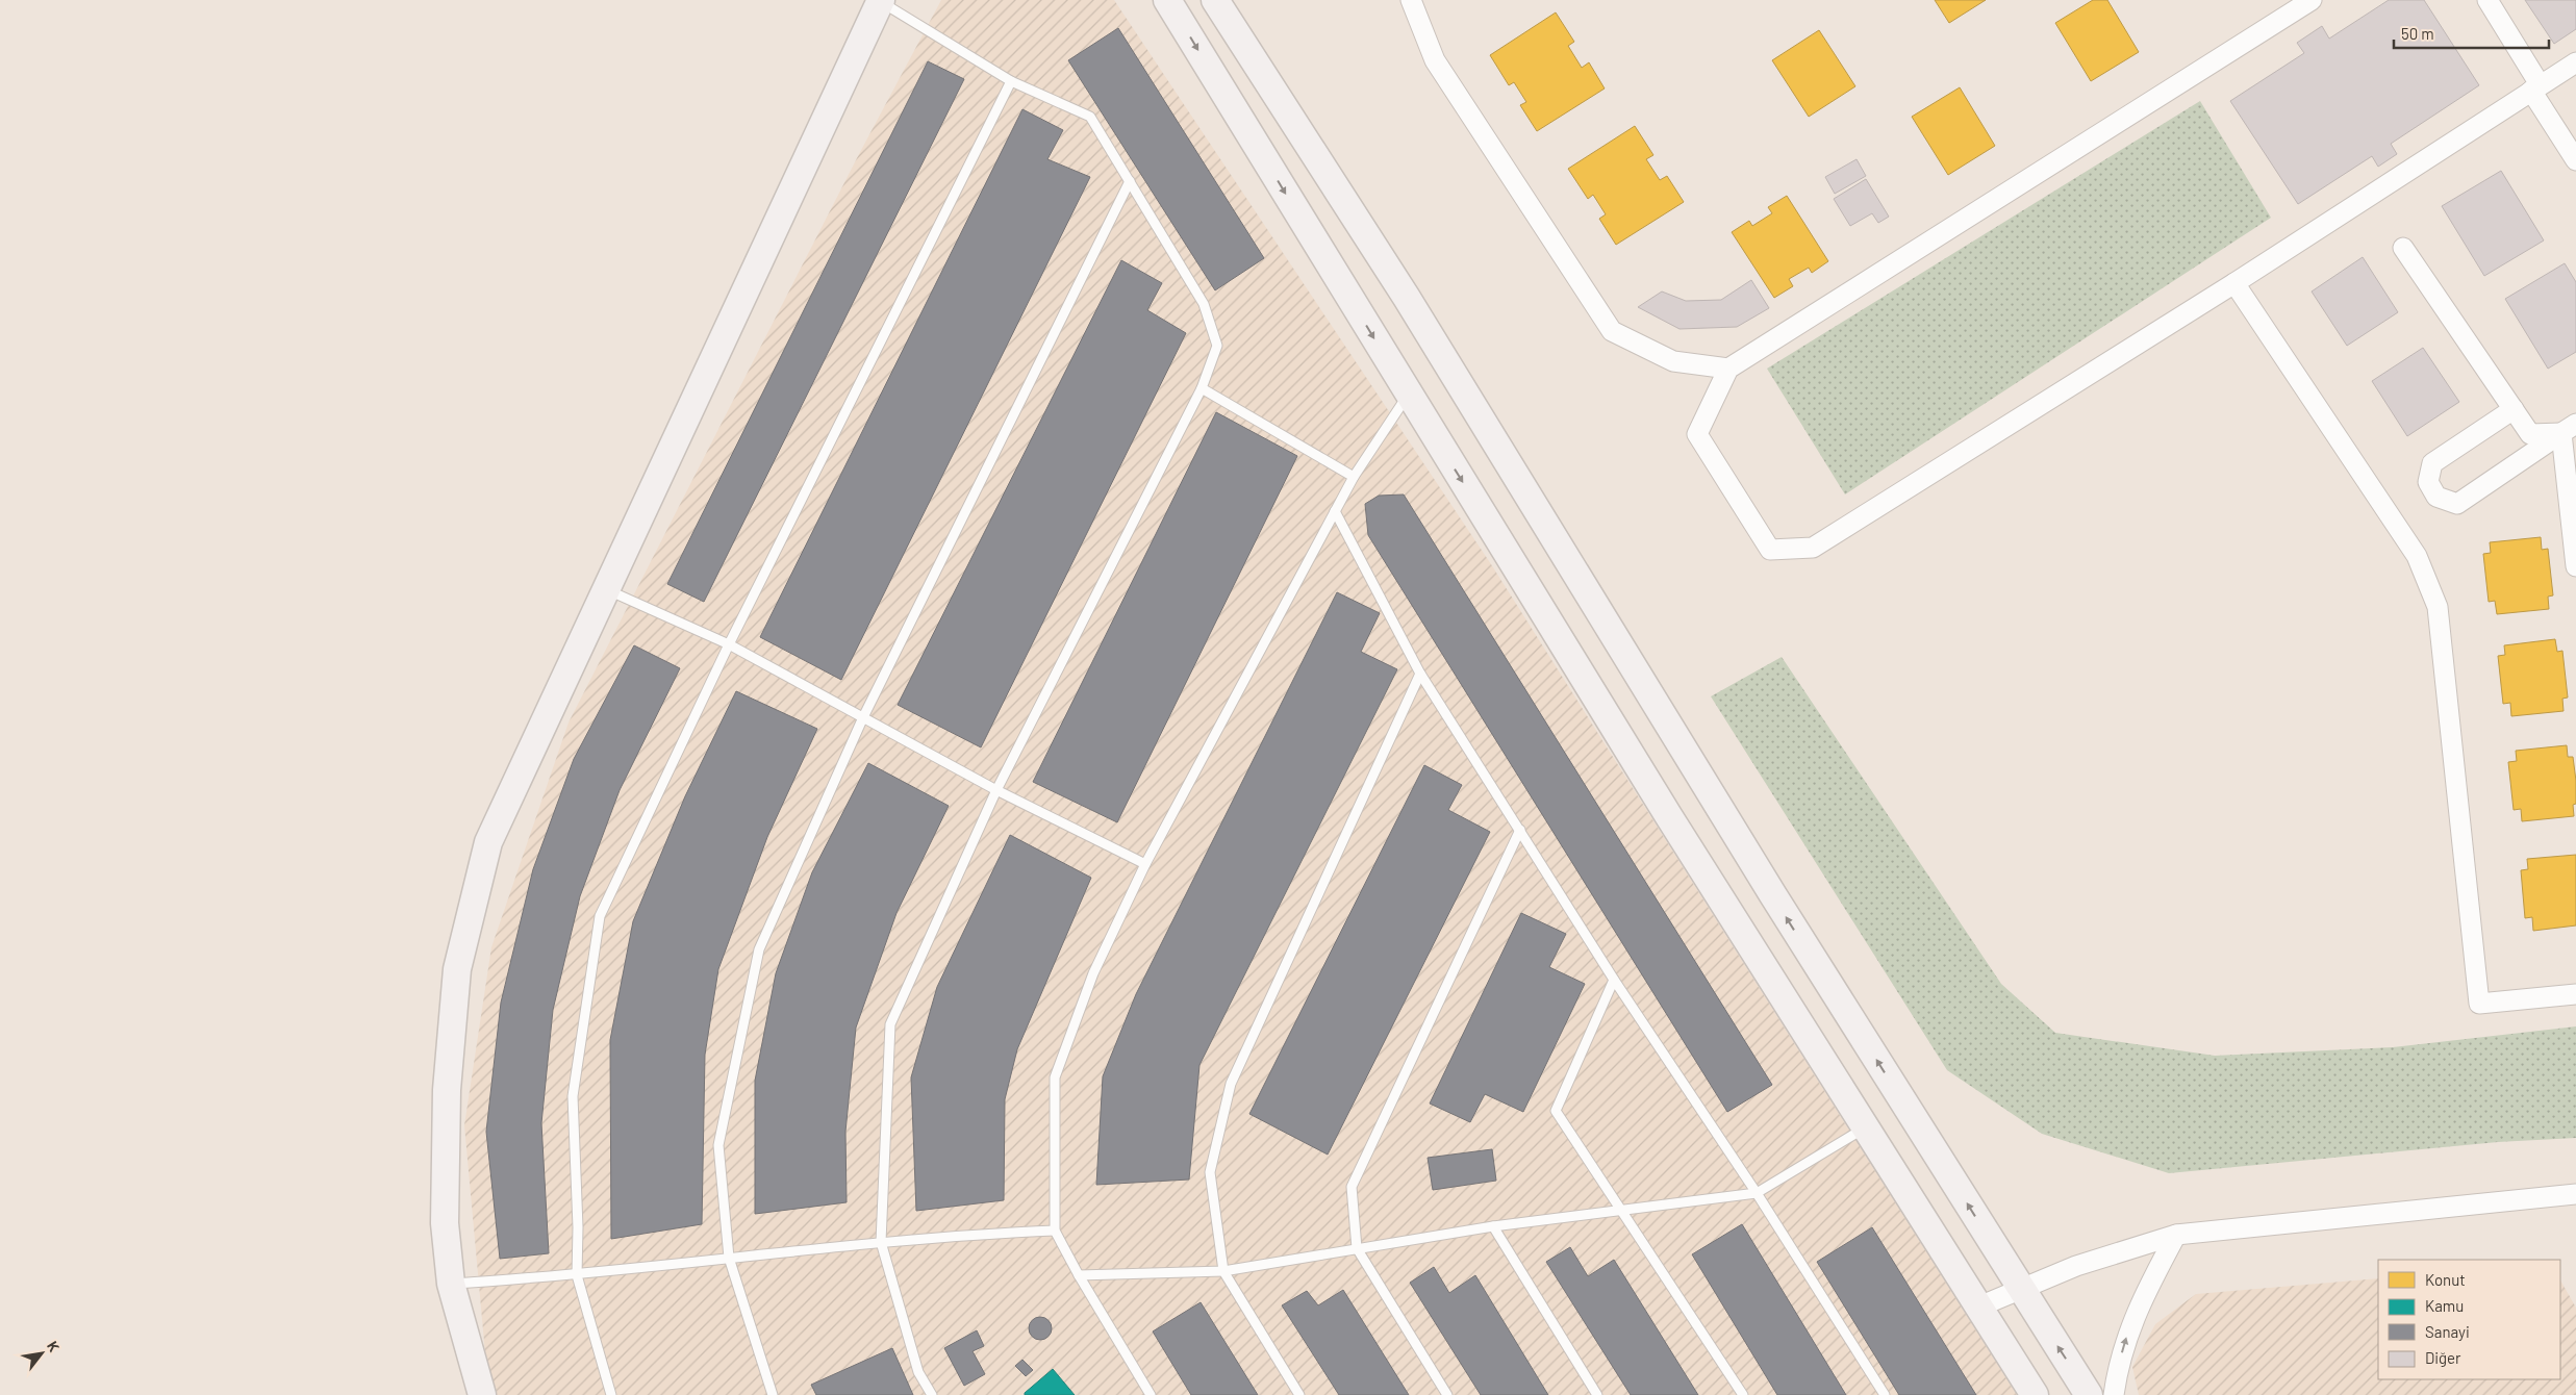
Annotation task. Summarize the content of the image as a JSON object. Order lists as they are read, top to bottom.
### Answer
{
  "legend": [
    "Konut",
    "Kamu",
    "Sanayi",
    "Diğer"
  ],
  "scale_bar": "50 m",
  "north": "top right"
}
